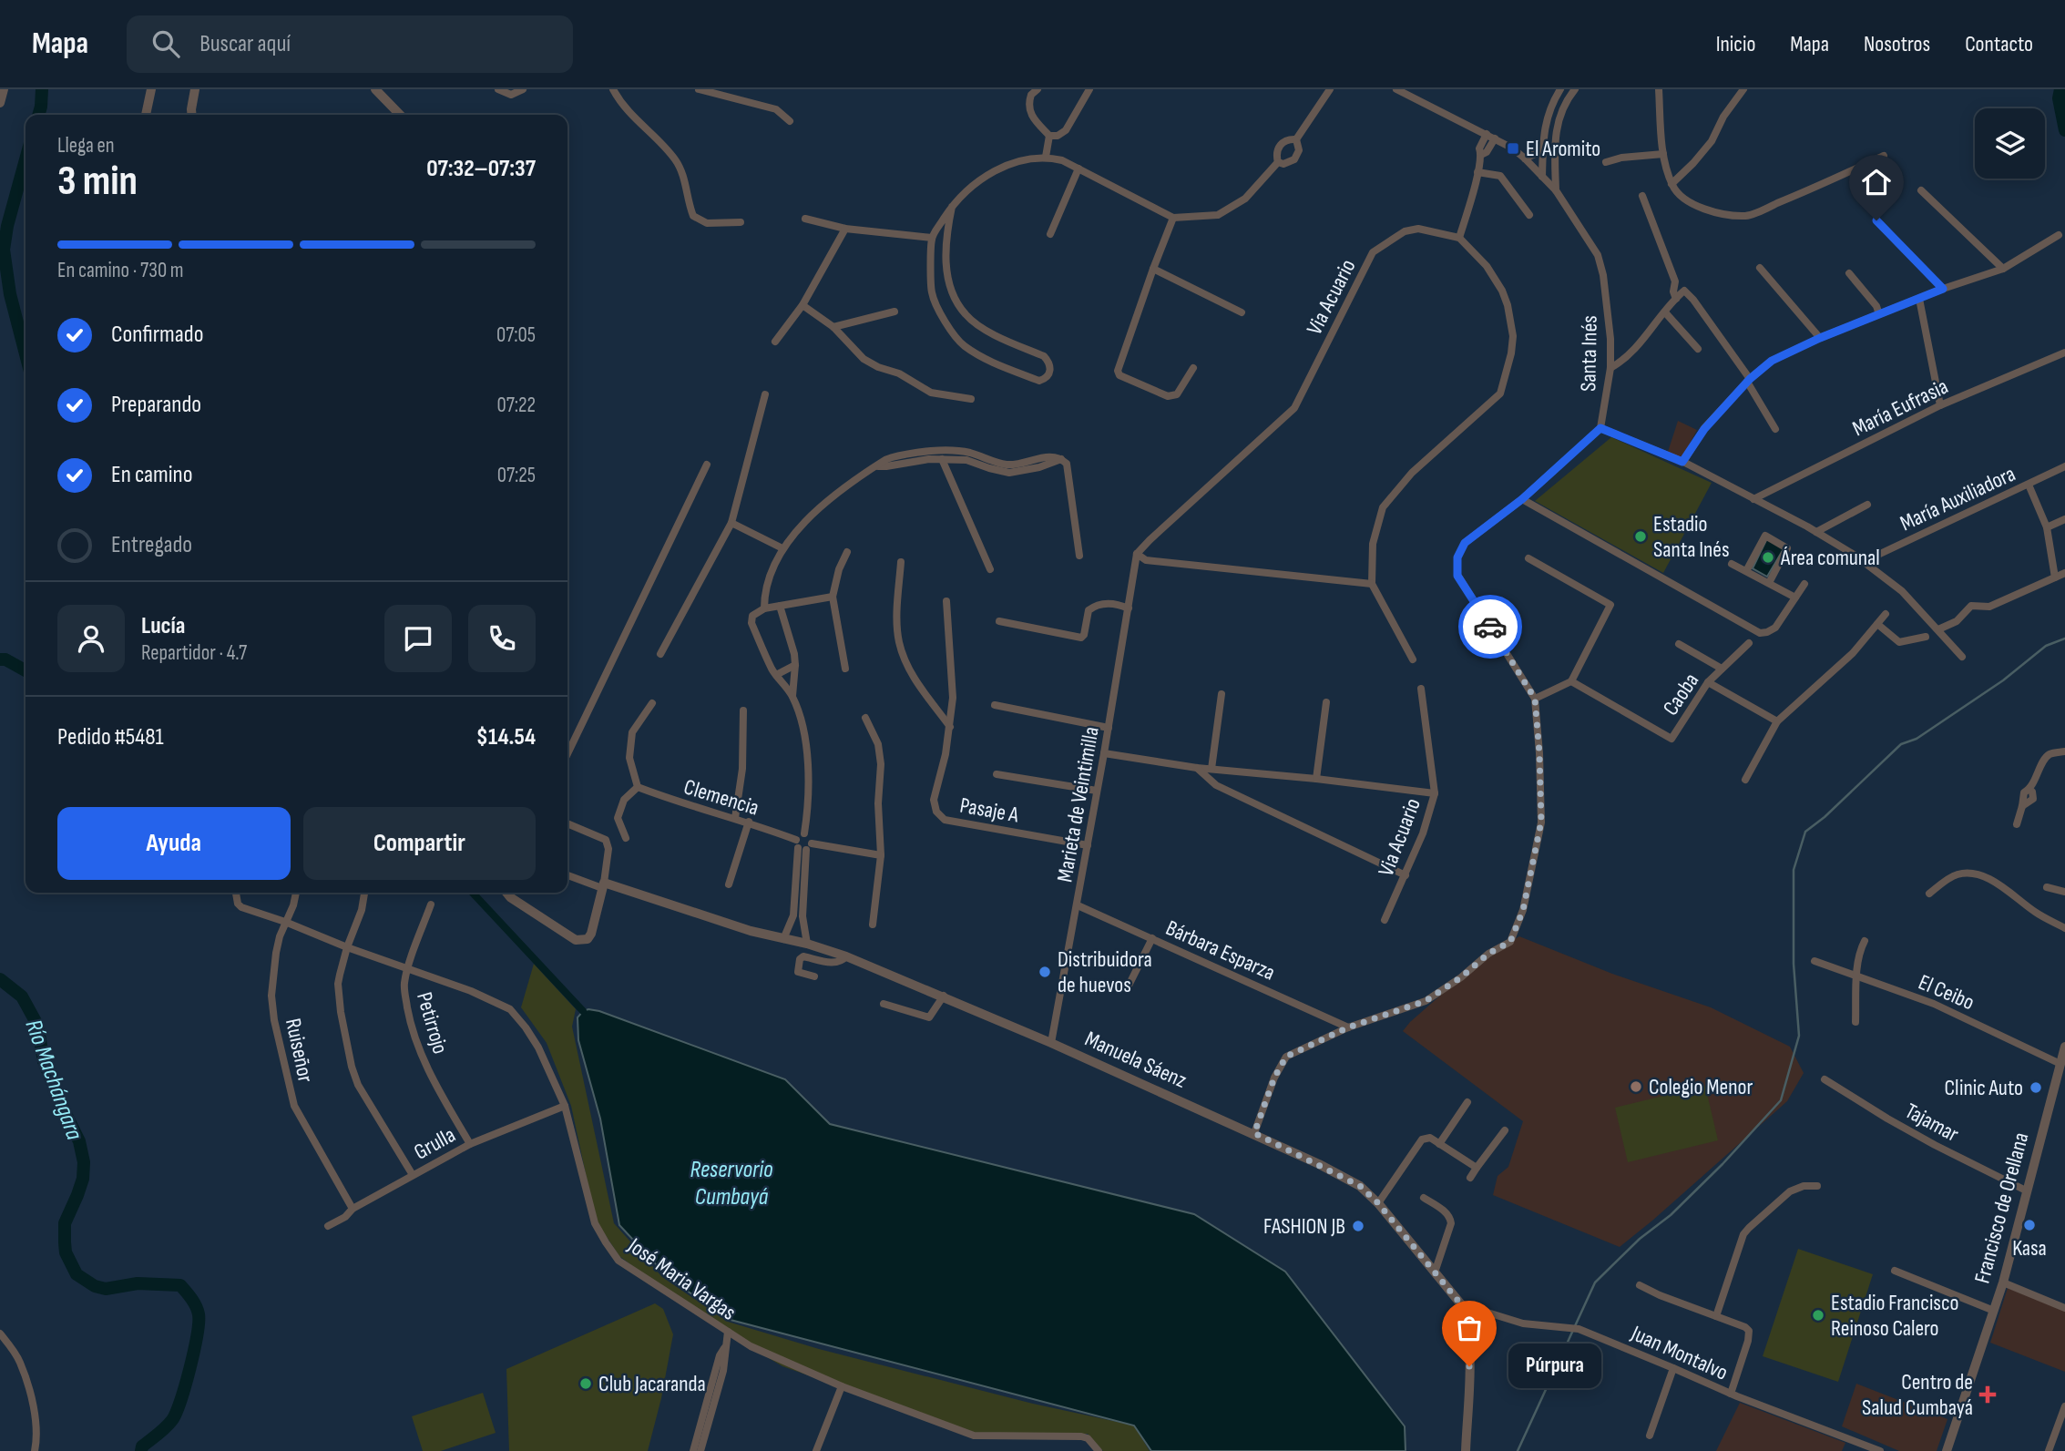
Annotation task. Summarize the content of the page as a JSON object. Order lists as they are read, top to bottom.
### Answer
{
  "streets": {
    "street": [
      "Via Acuario",
      "Santa Inés",
      "María Eufrasia",
      "María Auxiliadora",
      "Caoba",
      "Clemencia",
      "Marieta de Veintimilla",
      "Pasaje A",
      "Bárbara Esparza",
      "El Ceibo",
      "Petirrojo",
      "Ruiseñor",
      "Manuela Sáenz",
      "Tajamar",
      "Grulla",
      "Francisco de Orellana",
      "José Maria Vargas",
      "Juan Montalvo"
    ]
  },
  "crossings": [
    ["Via Acuario", "Marieta de Veintimilla"],
    ["Marieta de Veintimilla", "Pasaje A"],
    ["Marieta de Veintimilla", "Bárbara Esparza"],
    ["Marieta de Veintimilla", "Manuela Sáenz"],
    ["El Ceibo", "Francisco de Orellana"],
    ["Petirrojo", "Grulla"],
    ["Petirrojo", "José Maria Vargas"],
    ["Ruiseñor", "Grulla"],
    ["Ruiseñor", "José Maria Vargas"],
    ["Manuela Sáenz", "Juan Montalvo"],
    ["Tajamar", "Francisco de Orellana"],
    ["Grulla", "José Maria Vargas"]
  ],
  "water": ["Río Machángara", "Reservorio Cumbayá"],
  "places": {
    "transit": ["El Aromito"],
    "other": [
      "Estadio Santa Inés",
      "Área comunal",
      "Distribuidora de huevos",
      "Colegio Menor",
      "Clinic Auto",
      "Kasa",
      "FASHION JB",
      "Estadio Francisco Reinoso Calero",
      "Púrpura",
      "Club Jacaranda"
    ],
    "health": ["Centro de Salud Cumbayá"]
  },
  "page": {
    "header": "Mapa",
    "search": "Buscar aquí",
    "nav": [
      "Inicio",
      "Mapa",
      "Nosotros",
      "Contacto"
    ],
    "heading": ["3 min", "Llega en", "07:32–07:37"],
    "panel": [
      "Lucía",
      "Repartidor · 4.7",
      "Pedido #5481",
      "$14.54"
    ],
    "bar": "En camino · 730 m",
    "list": [
      ["Confirmado", "07:05"],
      ["Preparando", "07:22"],
      ["En camino", "07:25"],
      "Entregado"
    ],
    "buttons": ["Ayuda", "Compartir"],
    "bubble": "Púrpura"
  }
}
